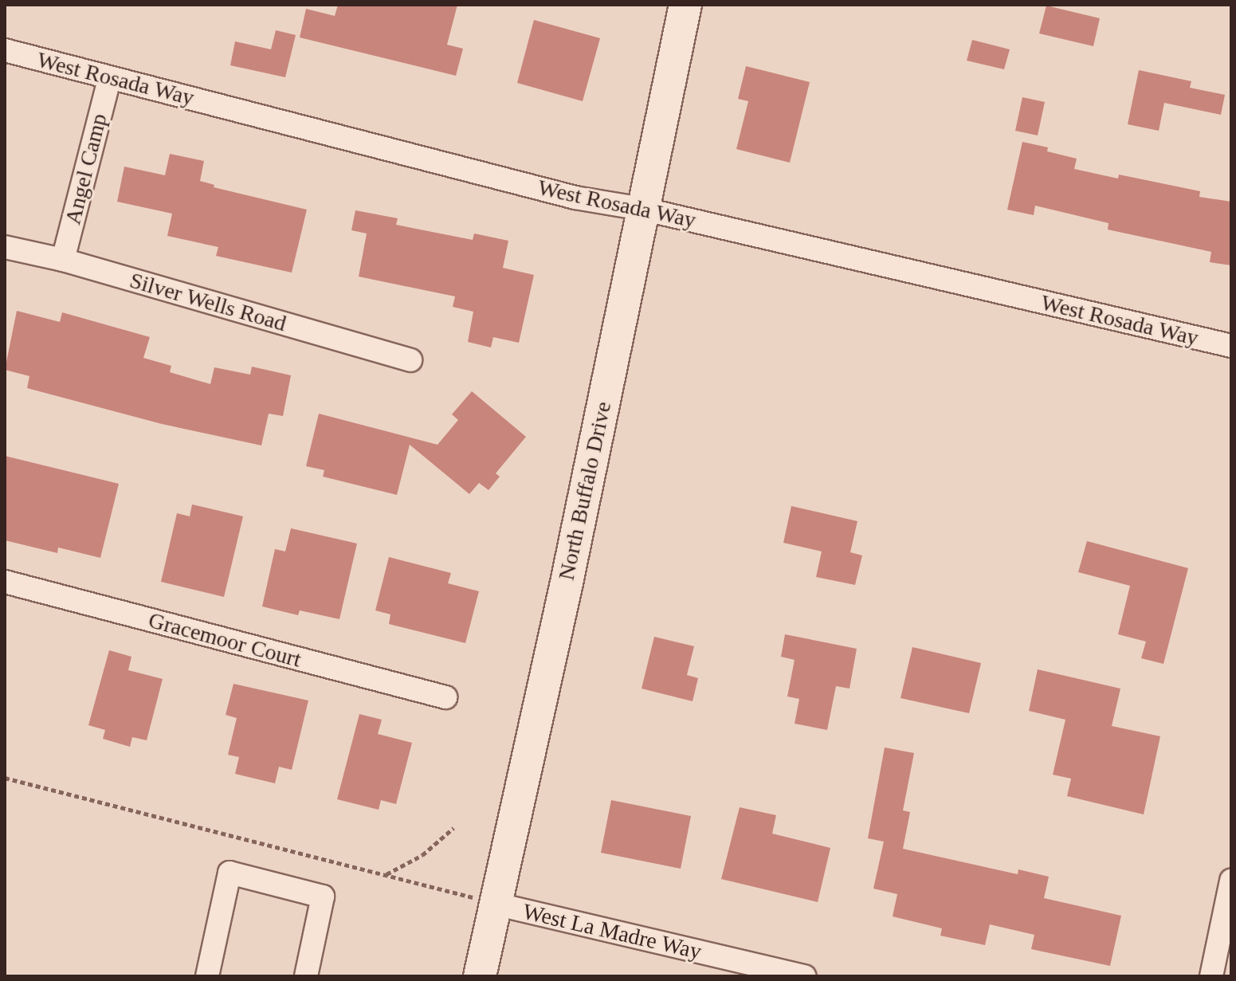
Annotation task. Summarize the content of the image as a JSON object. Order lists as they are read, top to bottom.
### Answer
{
  "streets": {
    "street": [
      "West Rosada Way",
      "Angel Camp",
      "Silver Wells Road",
      "North Buffalo Drive",
      "Gracemoor Court",
      "West La Madre Way"
    ]
  },
  "crossings": [
    ["West Rosada Way", "Angel Camp"],
    ["West Rosada Way", "North Buffalo Drive"],
    ["Angel Camp", "Silver Wells Road"],
    ["North Buffalo Drive", "West La Madre Way"]
  ]
}
